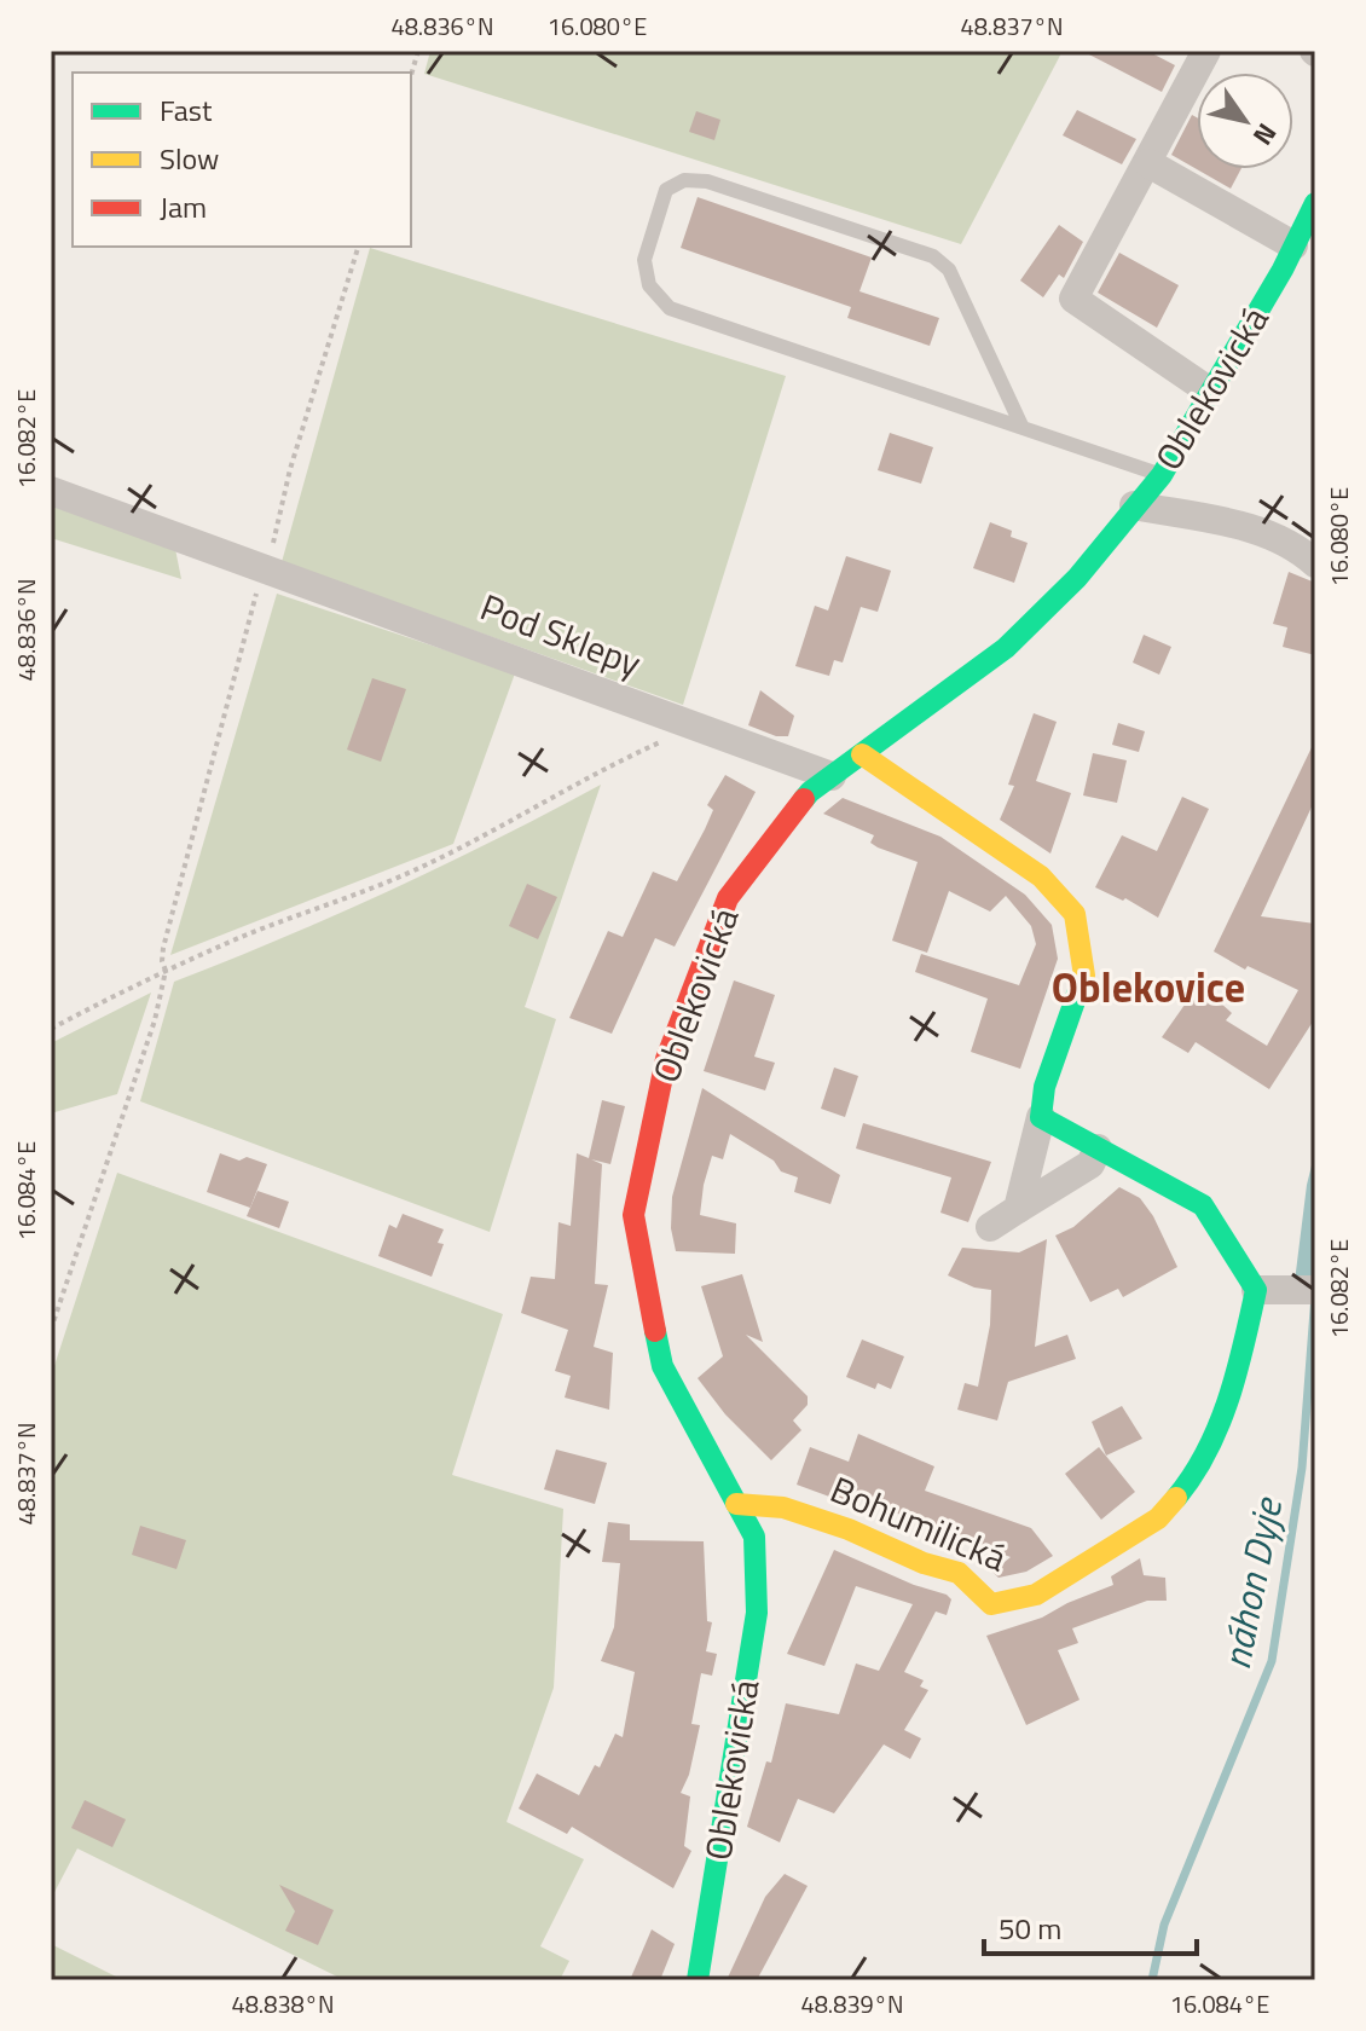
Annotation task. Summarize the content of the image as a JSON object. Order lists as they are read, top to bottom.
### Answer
{
  "streets": {
    "street": ["Oblekovická", "Pod Sklepy", "Bohumilická"]
  },
  "crossings": [
    ["Oblekovická", "Pod Sklepy"],
    ["Oblekovická", "Bohumilická"]
  ],
  "districts": ["Oblekovice"],
  "water": ["náhon Dyje"],
  "legend": ["Fast", "Slow", "Jam"],
  "scale_bar": "50 m",
  "north": "bottom right",
  "coordinates": [
    "48.836°N",
    "16.080°E",
    "48.837°N",
    "16.082°E",
    "16.084°E",
    "48.838°N",
    "48.839°N"
  ]
}
